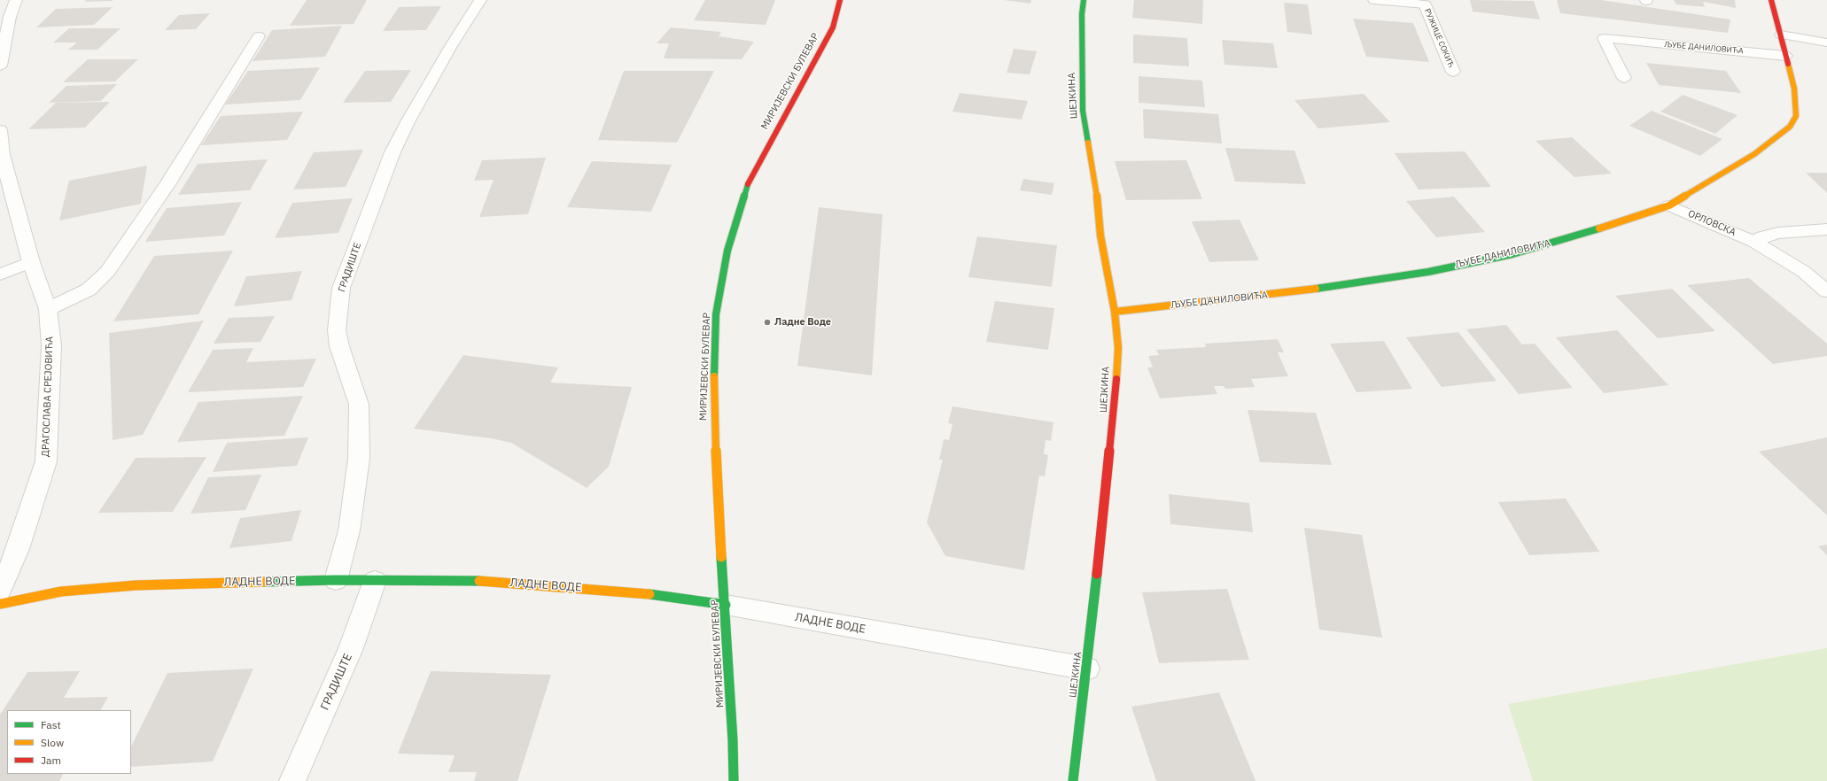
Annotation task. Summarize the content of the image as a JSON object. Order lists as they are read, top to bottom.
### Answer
{
  "streets": {
    "street": [
      "РУЖИЦЕ СОКИЋ",
      "ЉУБЕ ДАНИЛОВИЋА",
      "МИРИЈЕВСКИ БУЛЕВАР",
      "ШЕЈКИНА",
      "ОРЛОВСКА",
      "ГРАДИШТЕ",
      "ДРАГОСЛАВА СРЕЈОВИЋА",
      "ЛАДНЕ ВОДЕ"
    ]
  },
  "crossings": [
    ["ЉУБЕ ДАНИЛОВИЋА", "ШЕЈКИНА"],
    ["ЉУБЕ ДАНИЛОВИЋА", "ОРЛОВСКА"],
    ["МИРИЈЕВСКИ БУЛЕВАР", "ЛАДНЕ ВОДЕ"],
    ["ШЕЈКИНА", "ЛАДНЕ ВОДЕ"],
    ["ГРАДИШТЕ", "ЛАДНЕ ВОДЕ"]
  ],
  "places": ["Ладне Воде"],
  "legend": ["Fast", "Slow", "Jam"]
}
